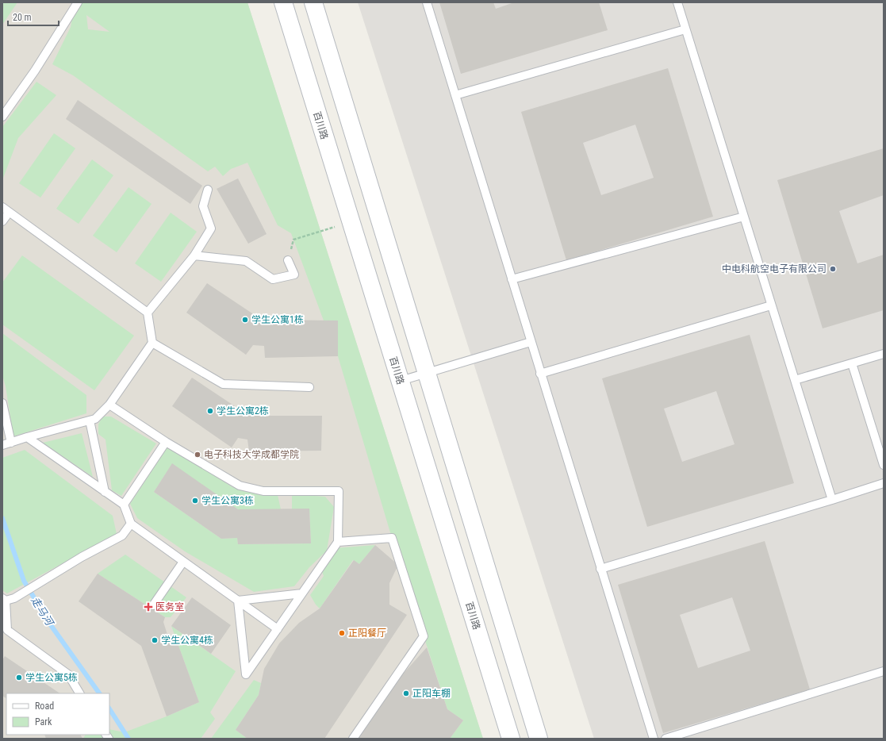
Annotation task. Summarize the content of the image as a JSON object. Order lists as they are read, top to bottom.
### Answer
{
  "streets": {
    "street": ["百川路"]
  },
  "water": ["走马河"],
  "places": {
    "other": [
      "中电科航空电子有限公司",
      "学生公寓1栋",
      "学生公寓2栋",
      "电子科技大学成都学院",
      "学生公寓3栋",
      "正阳餐厅",
      "学生公寓4栋",
      "学生公寓5栋",
      "正阳车棚"
    ],
    "health": ["医务室"]
  },
  "legend": ["Road", "Park"],
  "scale_bar": "20 m"
}
